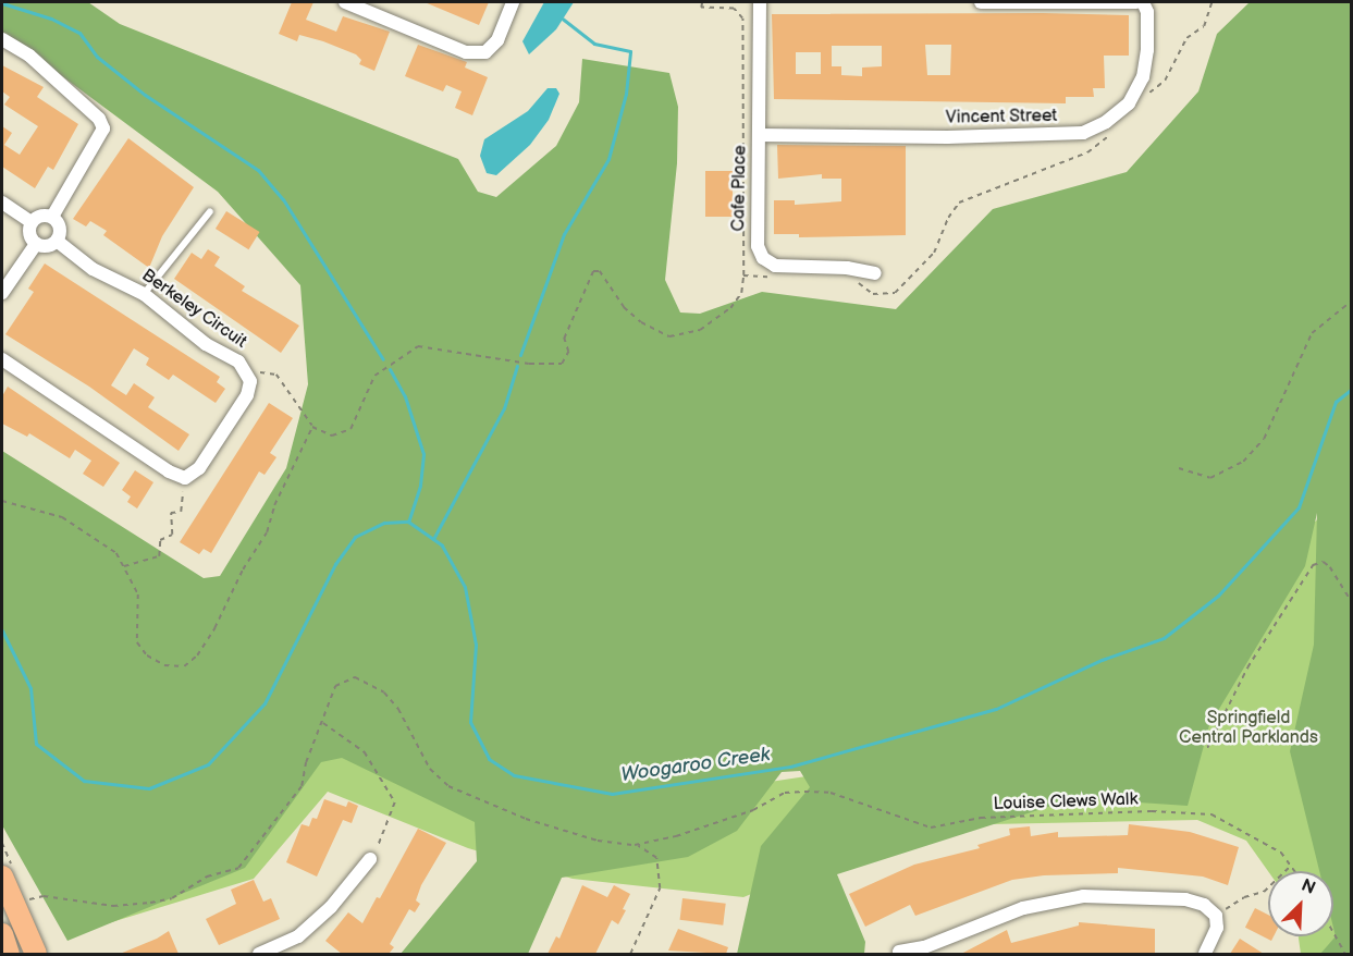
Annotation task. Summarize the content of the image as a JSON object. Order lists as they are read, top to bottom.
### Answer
{
  "streets": {
    "street": ["Vincent Street", "Cafe Place", "Berkeley Circuit"],
    "path": ["Louise Clews Walk"]
  },
  "crossings": [
    ["Vincent Street", "Cafe Place"]
  ],
  "water": ["Woogaroo Creek"],
  "parks": ["Springfield Central Parklands"],
  "north": "top right"
}
